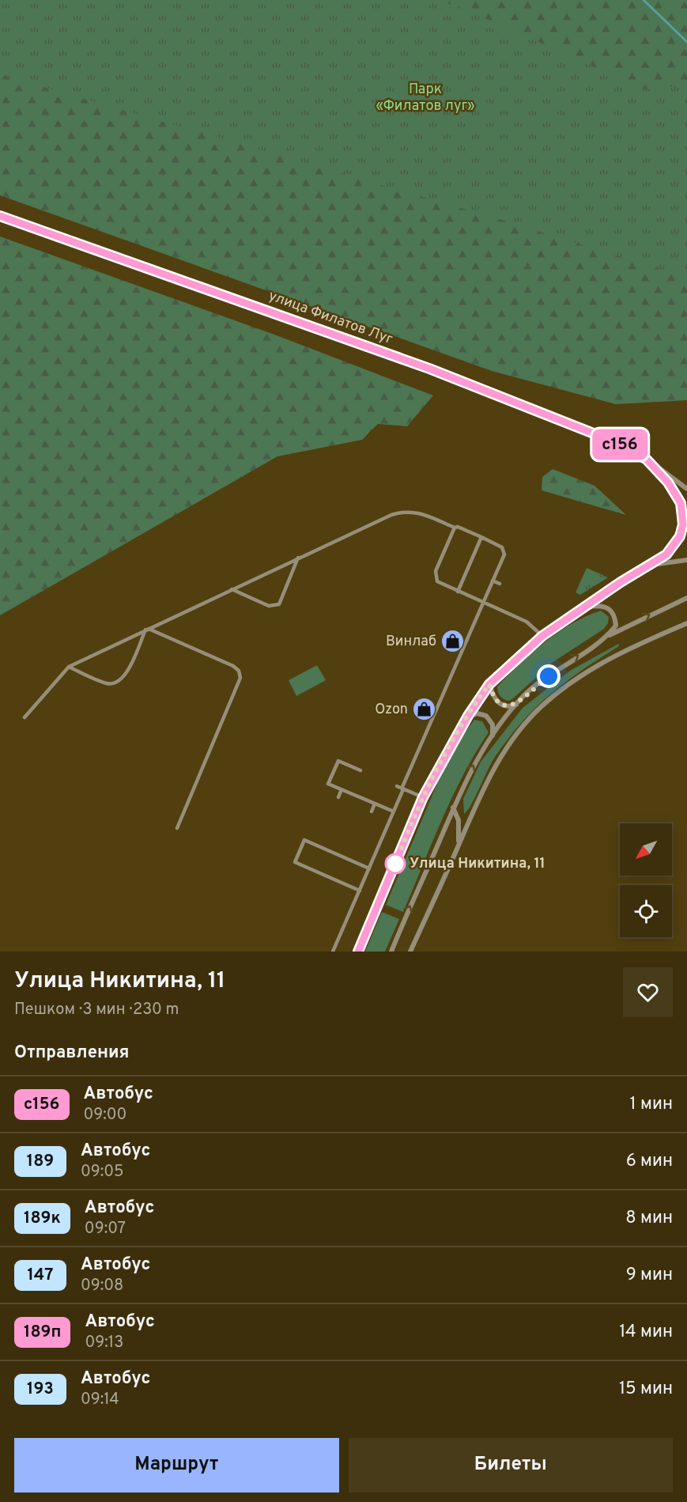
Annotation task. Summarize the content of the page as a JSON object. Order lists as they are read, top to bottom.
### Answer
{
  "streets": {
    "street": ["улица Филатов Луг"]
  },
  "parks": ["Парк «Филатов луг»"],
  "places": {
    "shop": ["Винлаб", "Ozon"],
    "other": ["Улица Никитина, 11"]
  },
  "lines": ["bus line с156"],
  "north": "bottom left",
  "page": {
    "on_map": "с156",
    "heading": [
      ["Улица Никитина, 11", "Пешком · 3 мин · 230 m"],
      "Отправления"
    ],
    "list": [
      {
        "mark": "с156",
        "name": "Автобус",
        "note": "09:00",
        "value": "1 мин"
      },
      {
        "mark": "189",
        "name": "Автобус",
        "note": "09:05",
        "value": "6 мин"
      },
      {
        "mark": "189к",
        "name": "Автобус",
        "note": "09:07",
        "value": "8 мин"
      },
      {
        "mark": "147",
        "name": "Автобус",
        "note": "09:08",
        "value": "9 мин"
      },
      {
        "mark": "189п",
        "name": "Автобус",
        "note": "09:13",
        "value": "14 мин"
      },
      {
        "mark": "193",
        "name": "Автобус",
        "note": "09:14",
        "value": "15 мин"
      }
    ],
    "buttons": ["Маршрут", "Билеты"]
  }
}
